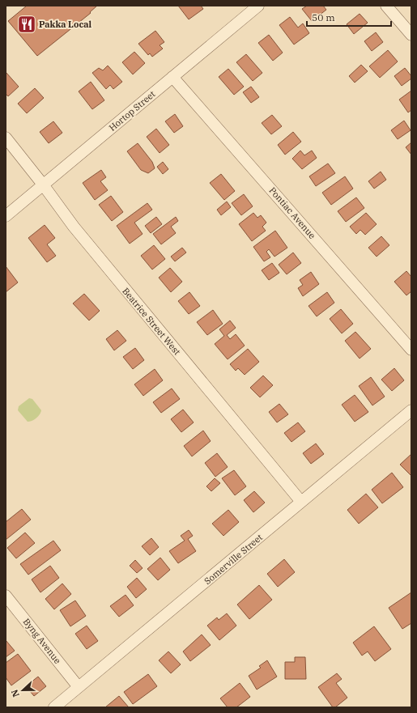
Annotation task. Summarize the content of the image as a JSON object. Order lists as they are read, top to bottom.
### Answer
{
  "streets": {
    "street": [
      "Hortop Street",
      "Pontiac Avenue",
      "Beatrice Street West",
      "Somerville Street",
      "Byng Avenue"
    ]
  },
  "crossings": [
    ["Hortop Street", "Pontiac Avenue"],
    ["Hortop Street", "Beatrice Street West"],
    ["Beatrice Street West", "Somerville Street"],
    ["Somerville Street", "Byng Avenue"]
  ],
  "places": {
    "restaurant": ["Pakka Local"]
  },
  "scale_bar": "50 m",
  "north": "left"
}
